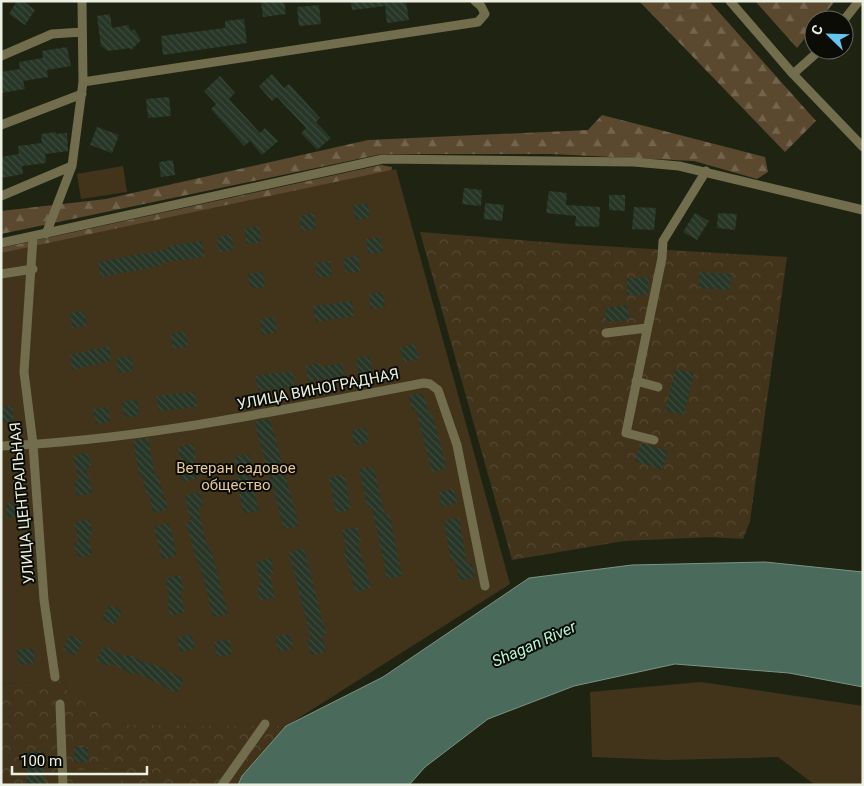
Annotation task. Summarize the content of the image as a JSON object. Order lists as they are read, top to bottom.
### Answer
{
  "streets": {
    "street": ["УЛИЦА ВИНОГРАДНАЯ", "УЛИЦА ЦЕНТРАЛЬНАЯ"]
  },
  "crossings": [
    ["УЛИЦА ВИНОГРАДНАЯ", "УЛИЦА ЦЕНТРАЛЬНАЯ"]
  ],
  "water": ["Shagan River"],
  "parks": ["Ветеран садовое общество"],
  "scale_bar": "100 m",
  "north": "top left"
}
